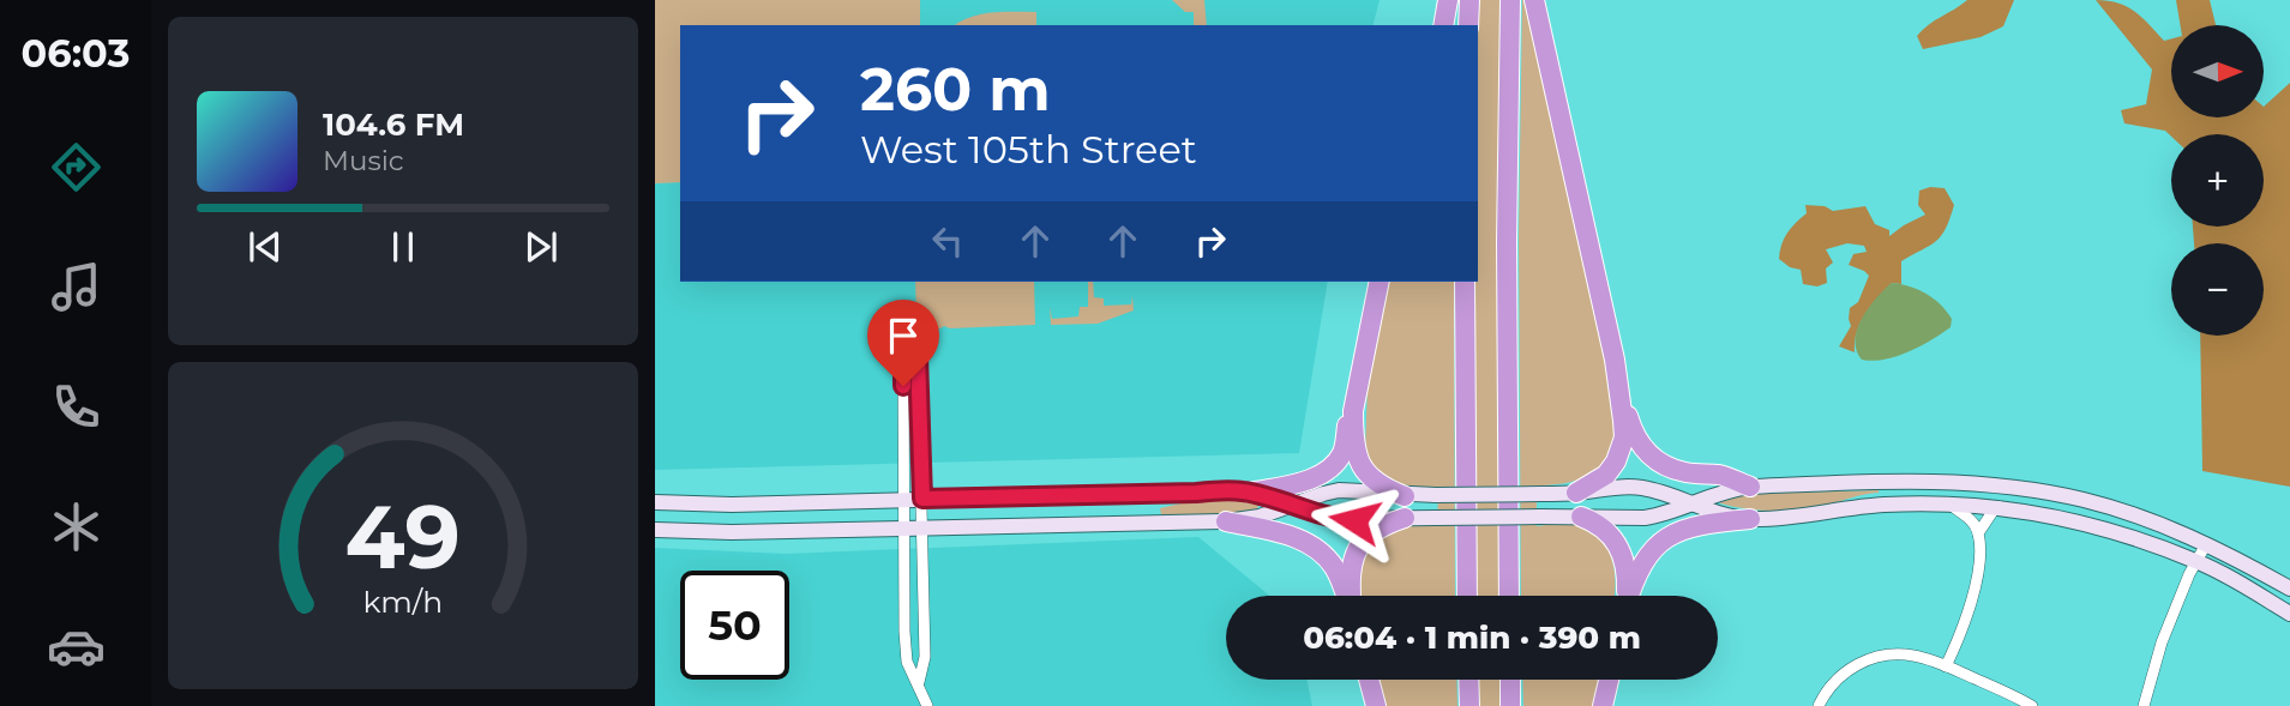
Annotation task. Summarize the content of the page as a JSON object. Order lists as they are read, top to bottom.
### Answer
{
  "north": "right",
  "page": {
    "tabs": "06:03",
    "map_buttons": ["+", "−"],
    "turn": ["260 m", "West 105th Street"],
    "song": ["104.6 FM", "Music"],
    "limit": "50",
    "trip": "06:04 · 1 min · 390 m",
    "gauge": ["49", "km/h"]
  }
}
